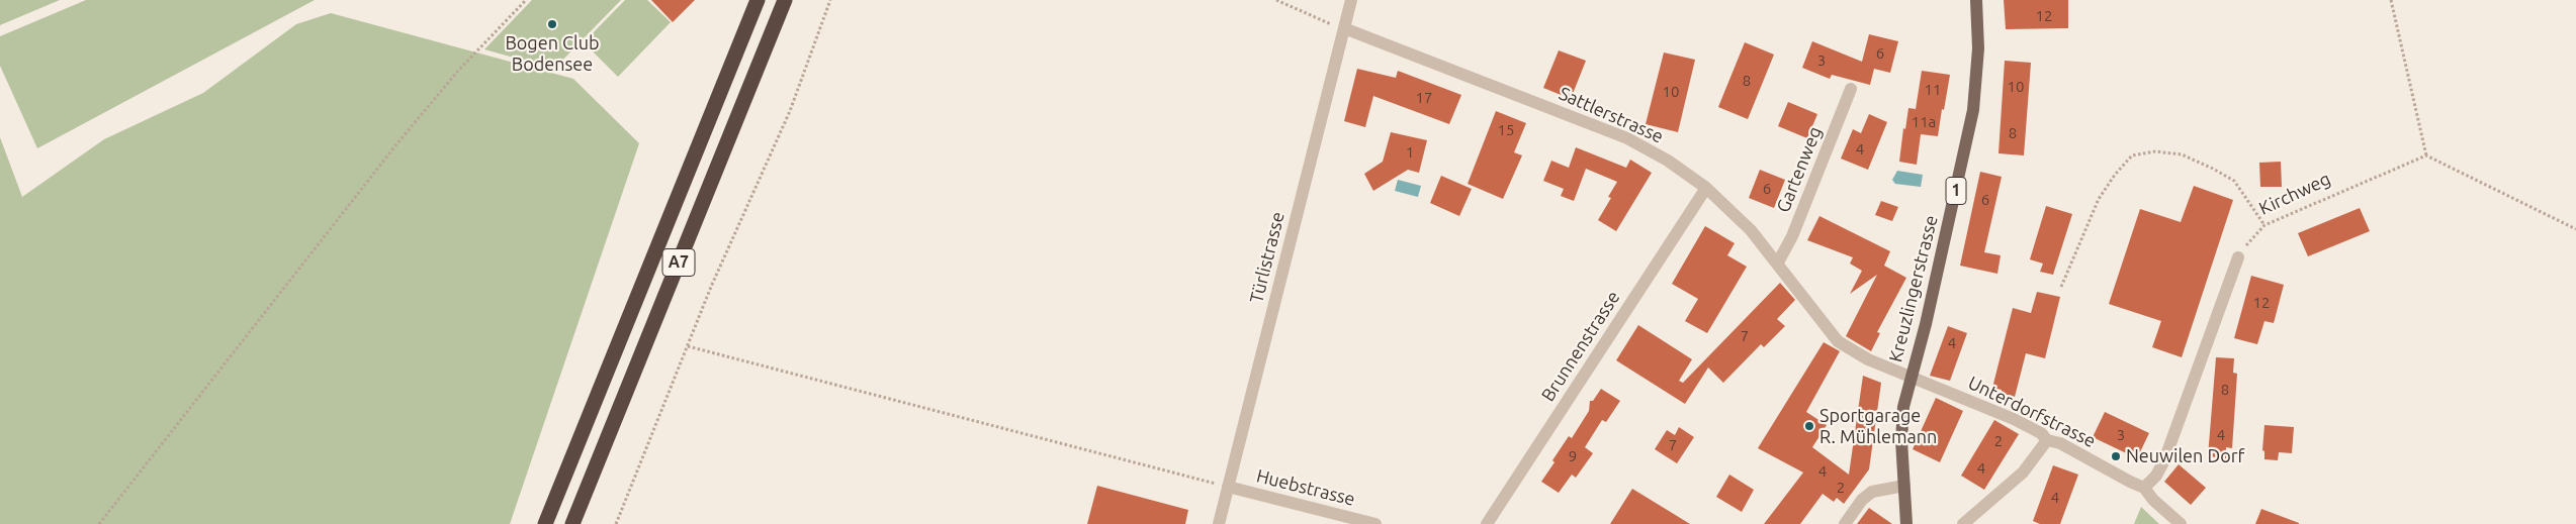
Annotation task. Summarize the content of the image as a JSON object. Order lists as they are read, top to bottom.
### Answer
{
  "streets": {
    "highway": ["A7"],
    "main road": ["1", "Kreuzlingerstrasse"],
    "street": [
      "Sattlerstrasse",
      "Gartenweg",
      "Türlistrasse",
      "Brunnenstrasse",
      "Unterdorfstrasse",
      "Huebstrasse"
    ],
    "path": ["Kirchweg"]
  },
  "crossings": [
    ["Sattlerstrasse", "Gartenweg"],
    ["Sattlerstrasse", "1"],
    ["Sattlerstrasse", "Türlistrasse"],
    ["Sattlerstrasse", "Kreuzlingerstrasse"],
    ["Sattlerstrasse", "Brunnenstrasse"],
    ["Sattlerstrasse", "Unterdorfstrasse"],
    ["1", "Kreuzlingerstrasse"],
    ["1", "Unterdorfstrasse"],
    ["Türlistrasse", "Huebstrasse"],
    ["Kreuzlingerstrasse", "Unterdorfstrasse"]
  ],
  "places": ["Bogen Club Bodensee", "Sportgarage R. Mühlemann", "Neuwilen Dorf"],
  "house_numbers": [
    "12",
    "6",
    "3",
    "8",
    "10",
    "11",
    "10",
    "17",
    "11a",
    "15",
    "8",
    "4",
    "1",
    "6",
    "6",
    "12",
    "7",
    "4",
    "8",
    "3",
    "4",
    "2",
    "7",
    "9",
    "4",
    "4",
    "2",
    "4"
  ]
}
